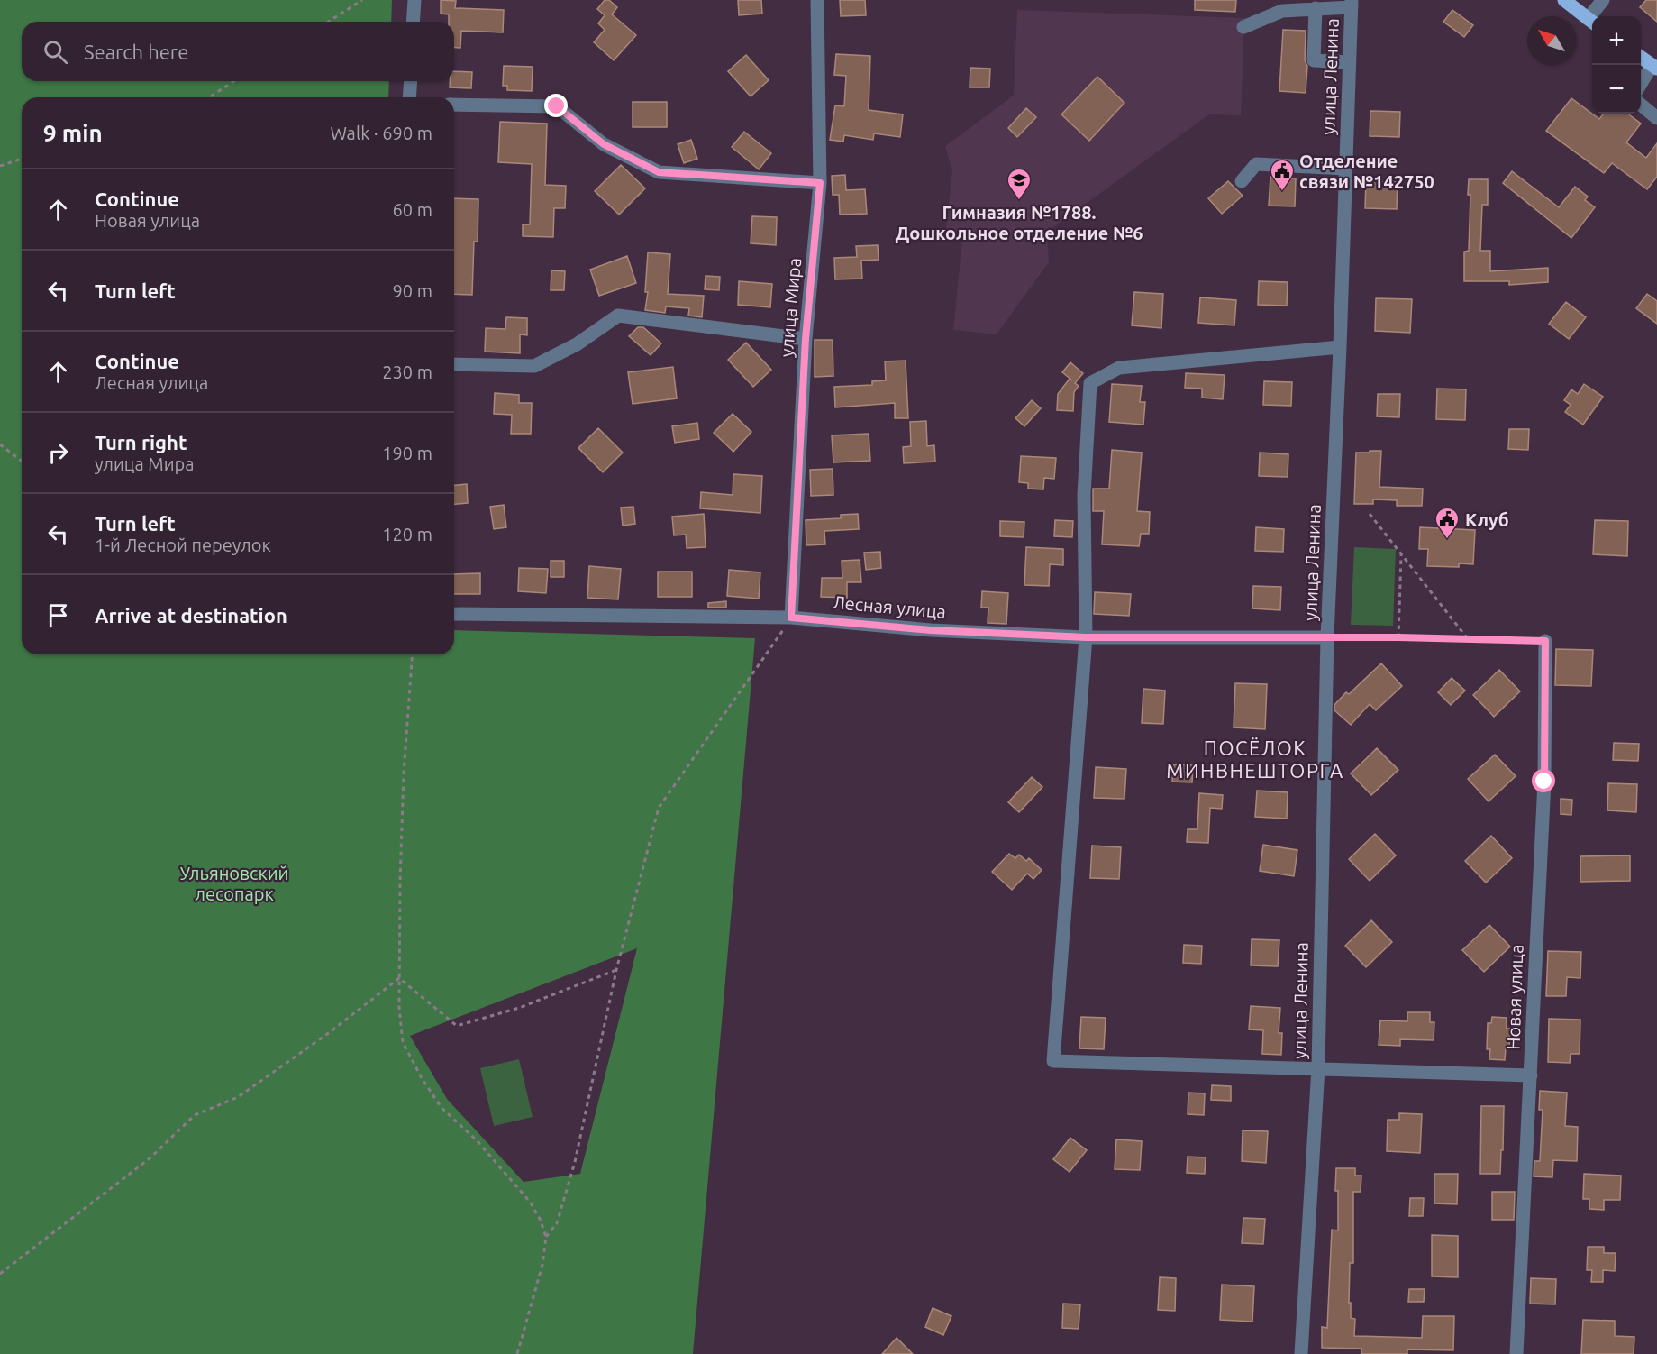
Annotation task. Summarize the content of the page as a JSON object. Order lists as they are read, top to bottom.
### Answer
{
  "streets": {
    "street": [
      "улица Ленина",
      "улица Мира",
      "Лесная улица",
      "Новая улица"
    ]
  },
  "crossings": [
    ["улица Ленина", "Лесная улица"],
    ["улица Мира", "Лесная улица"]
  ],
  "districts": ["ПОСЁЛОК МИНВНЕШТОРГА"],
  "parks": ["Ульяновский лесопарк"],
  "places": {
    "public building": ["Отделение связи №142750", "Клуб"],
    "school or university": ["Гимназия №1788. Дошкольное отделение №6"]
  },
  "north": "top left",
  "page": {
    "map_buttons": ["+", "−"],
    "search": "Search here",
    "heading": ["9 min", "Walk · 690 m"],
    "list": [
      ["Continue", "Новая улица", "60 m"],
      ["Turn left", "90 m"],
      ["Continue", "Лесная улица", "230 m"],
      ["Turn right", "улица Мира", "190 m"],
      ["Turn left", "1-й Лесной переулок", "120 m"],
      "Arrive at destination"
    ]
  }
}
